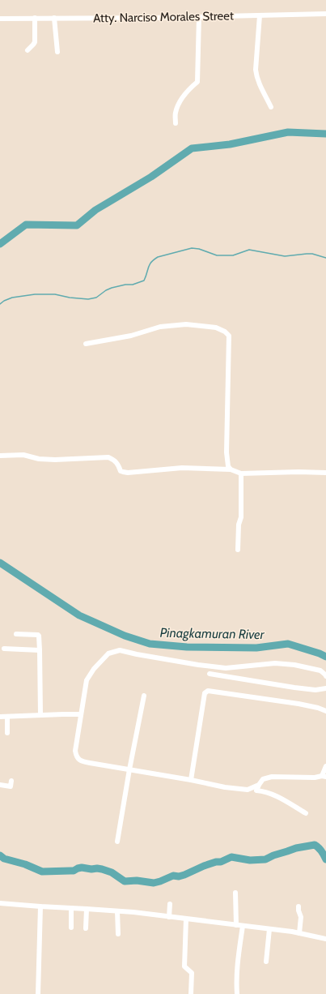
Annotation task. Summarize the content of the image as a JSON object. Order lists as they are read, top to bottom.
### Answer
{
  "streets": {
    "street": ["Atty. Narciso Morales Street"]
  },
  "water": ["Pinagkamuran River"]
}
